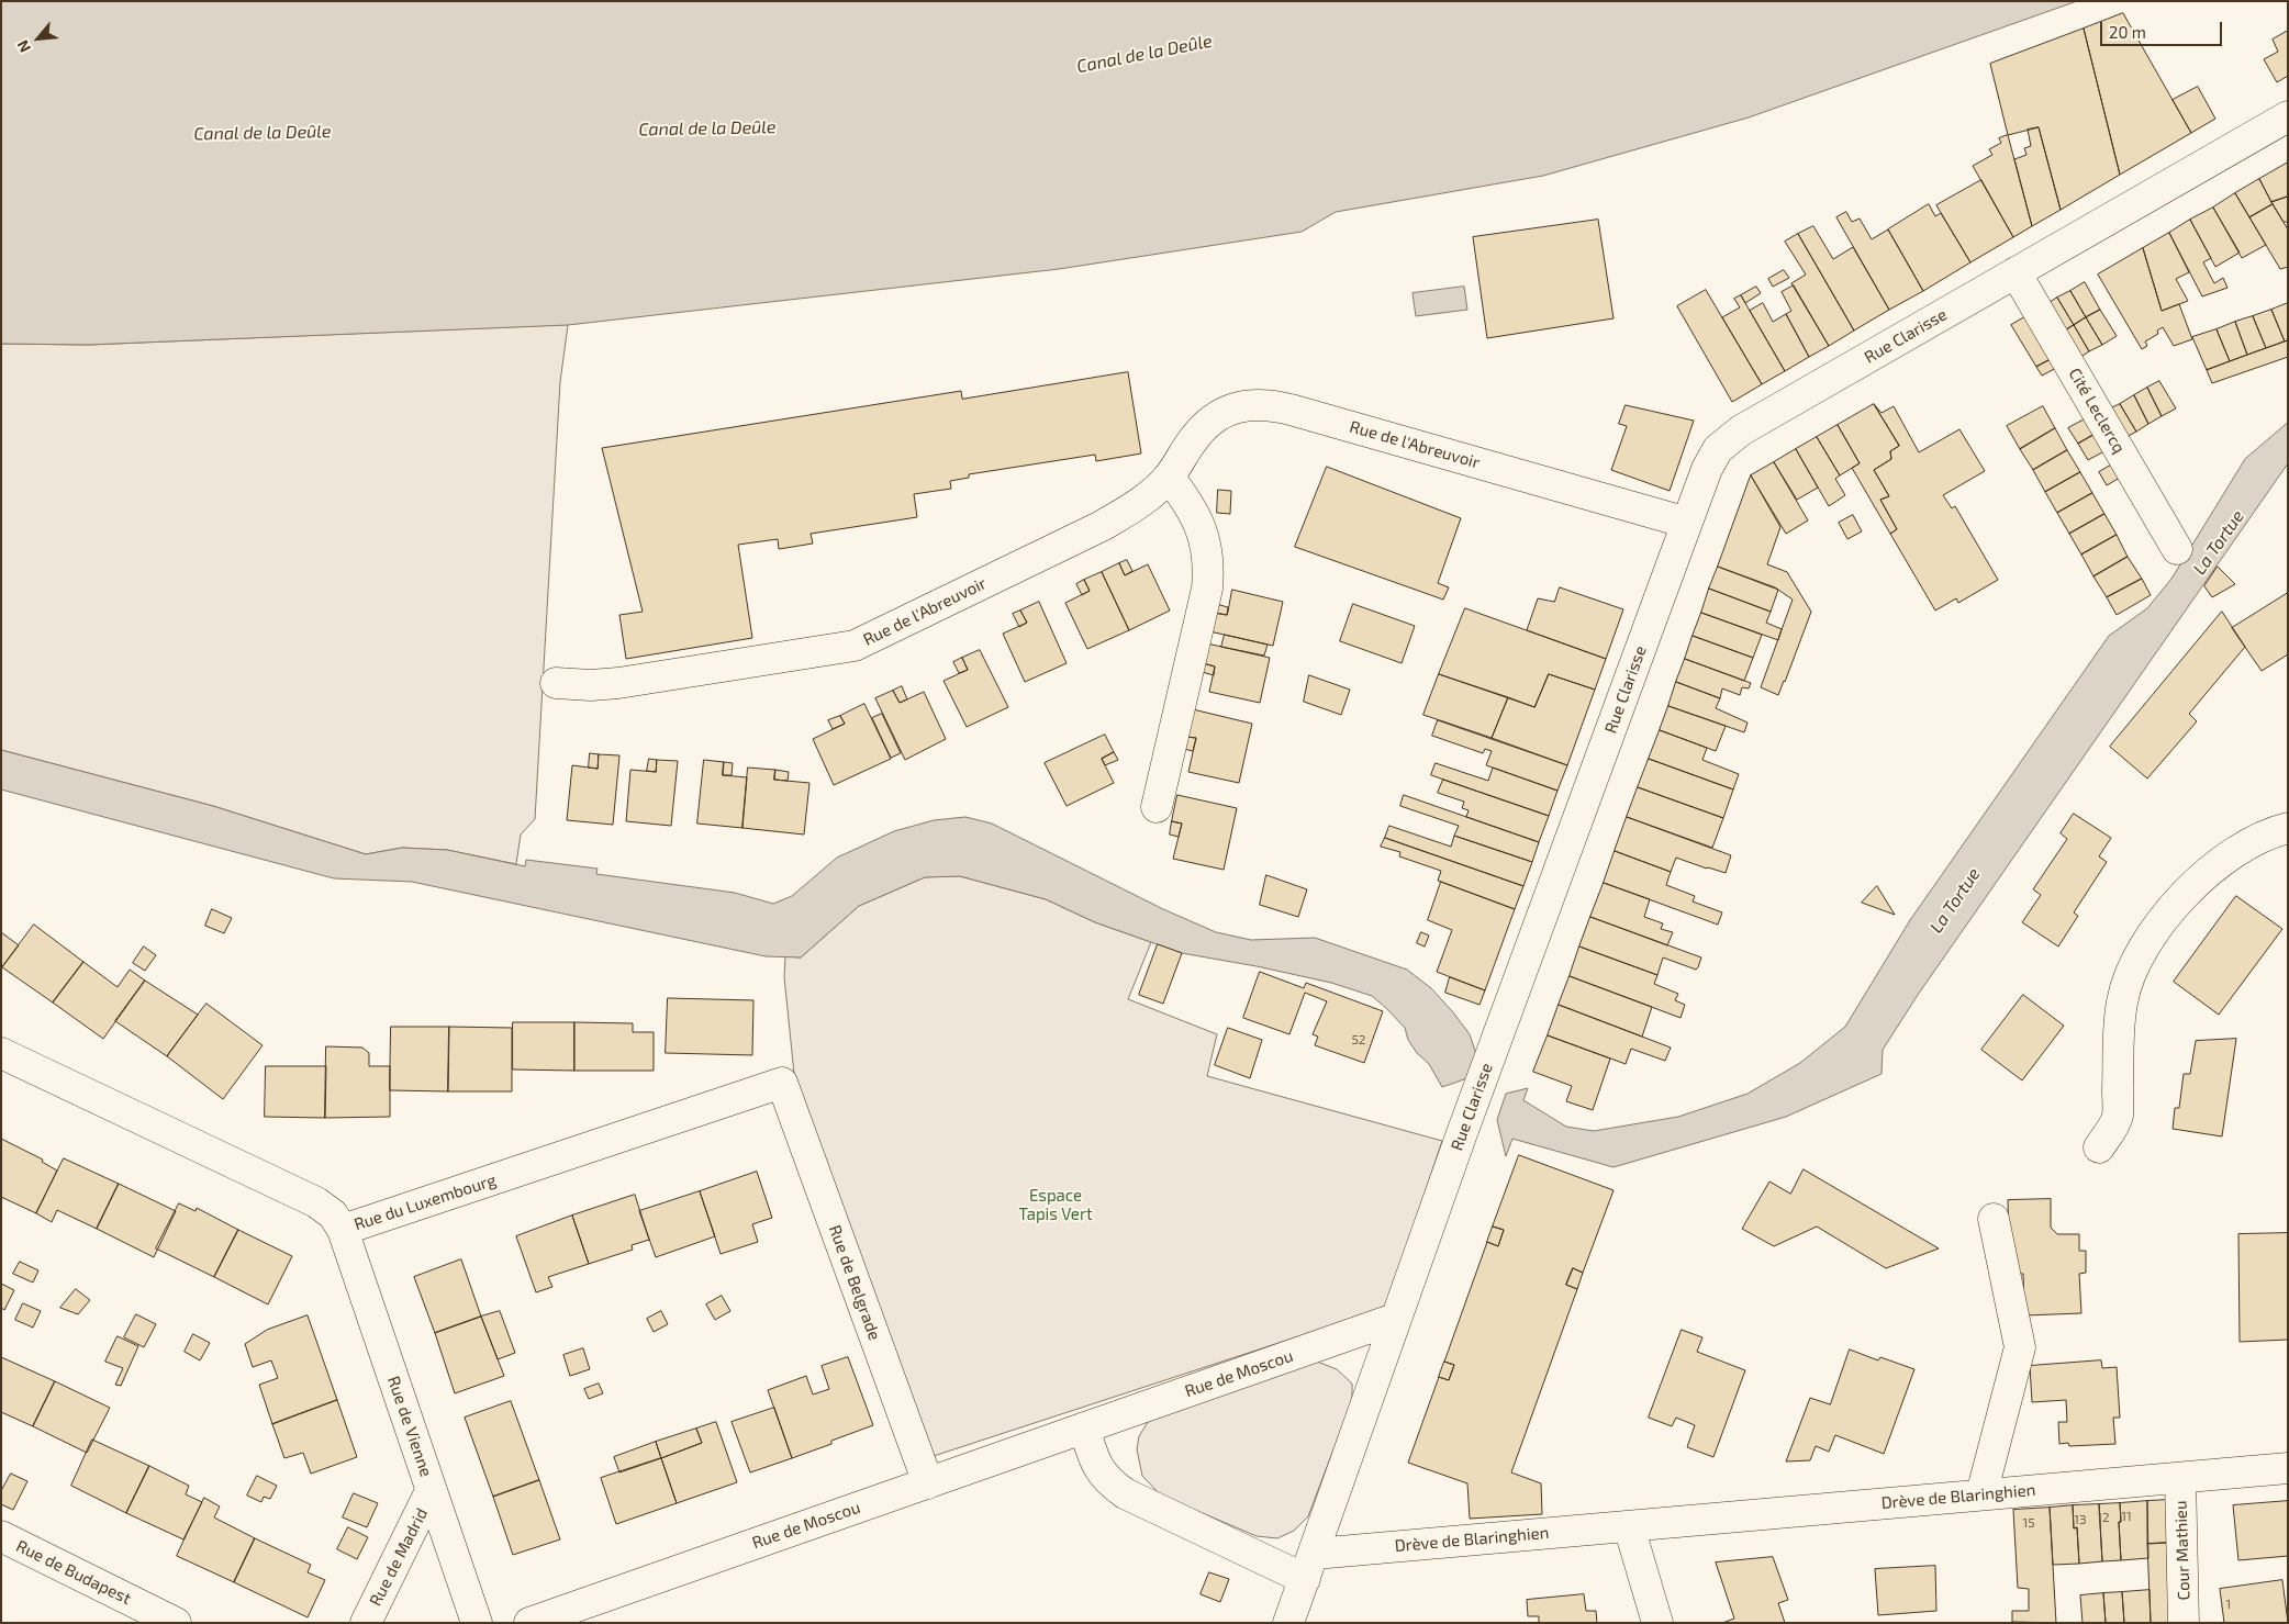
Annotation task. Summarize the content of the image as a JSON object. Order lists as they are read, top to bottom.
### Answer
{
  "streets": {
    "street": [
      "Rue Clarisse",
      "Cité Leclercq",
      "Rue de l'Abreuvoir",
      "Rue du Luxembourg",
      "Rue de Belgrade",
      "Rue de Moscou",
      "Rue de Vienne",
      "Drève de Blaringhien",
      "Cour Mathieu",
      "Rue de Madrid",
      "Rue de Budapest"
    ]
  },
  "crossings": [
    ["Rue Clarisse", "Cité Leclercq"],
    ["Rue Clarisse", "Rue de l'Abreuvoir"],
    ["Rue Clarisse", "Rue de Moscou"],
    ["Rue Clarisse", "Drève de Blaringhien"],
    ["Rue du Luxembourg", "Rue de Belgrade"],
    ["Rue du Luxembourg", "Rue de Vienne"],
    ["Rue de Belgrade", "Rue de Moscou"],
    ["Rue de Vienne", "Rue de Madrid"],
    ["Drève de Blaringhien", "Cour Mathieu"]
  ],
  "water": ["Canal de la Deûle", "La Tortue"],
  "parks": ["Espace Tapis Vert"],
  "house_numbers": [
    "52",
    "11",
    "12",
    "13",
    "15",
    "1"
  ],
  "scale_bar": "20 m",
  "north": "bottom left"
}
